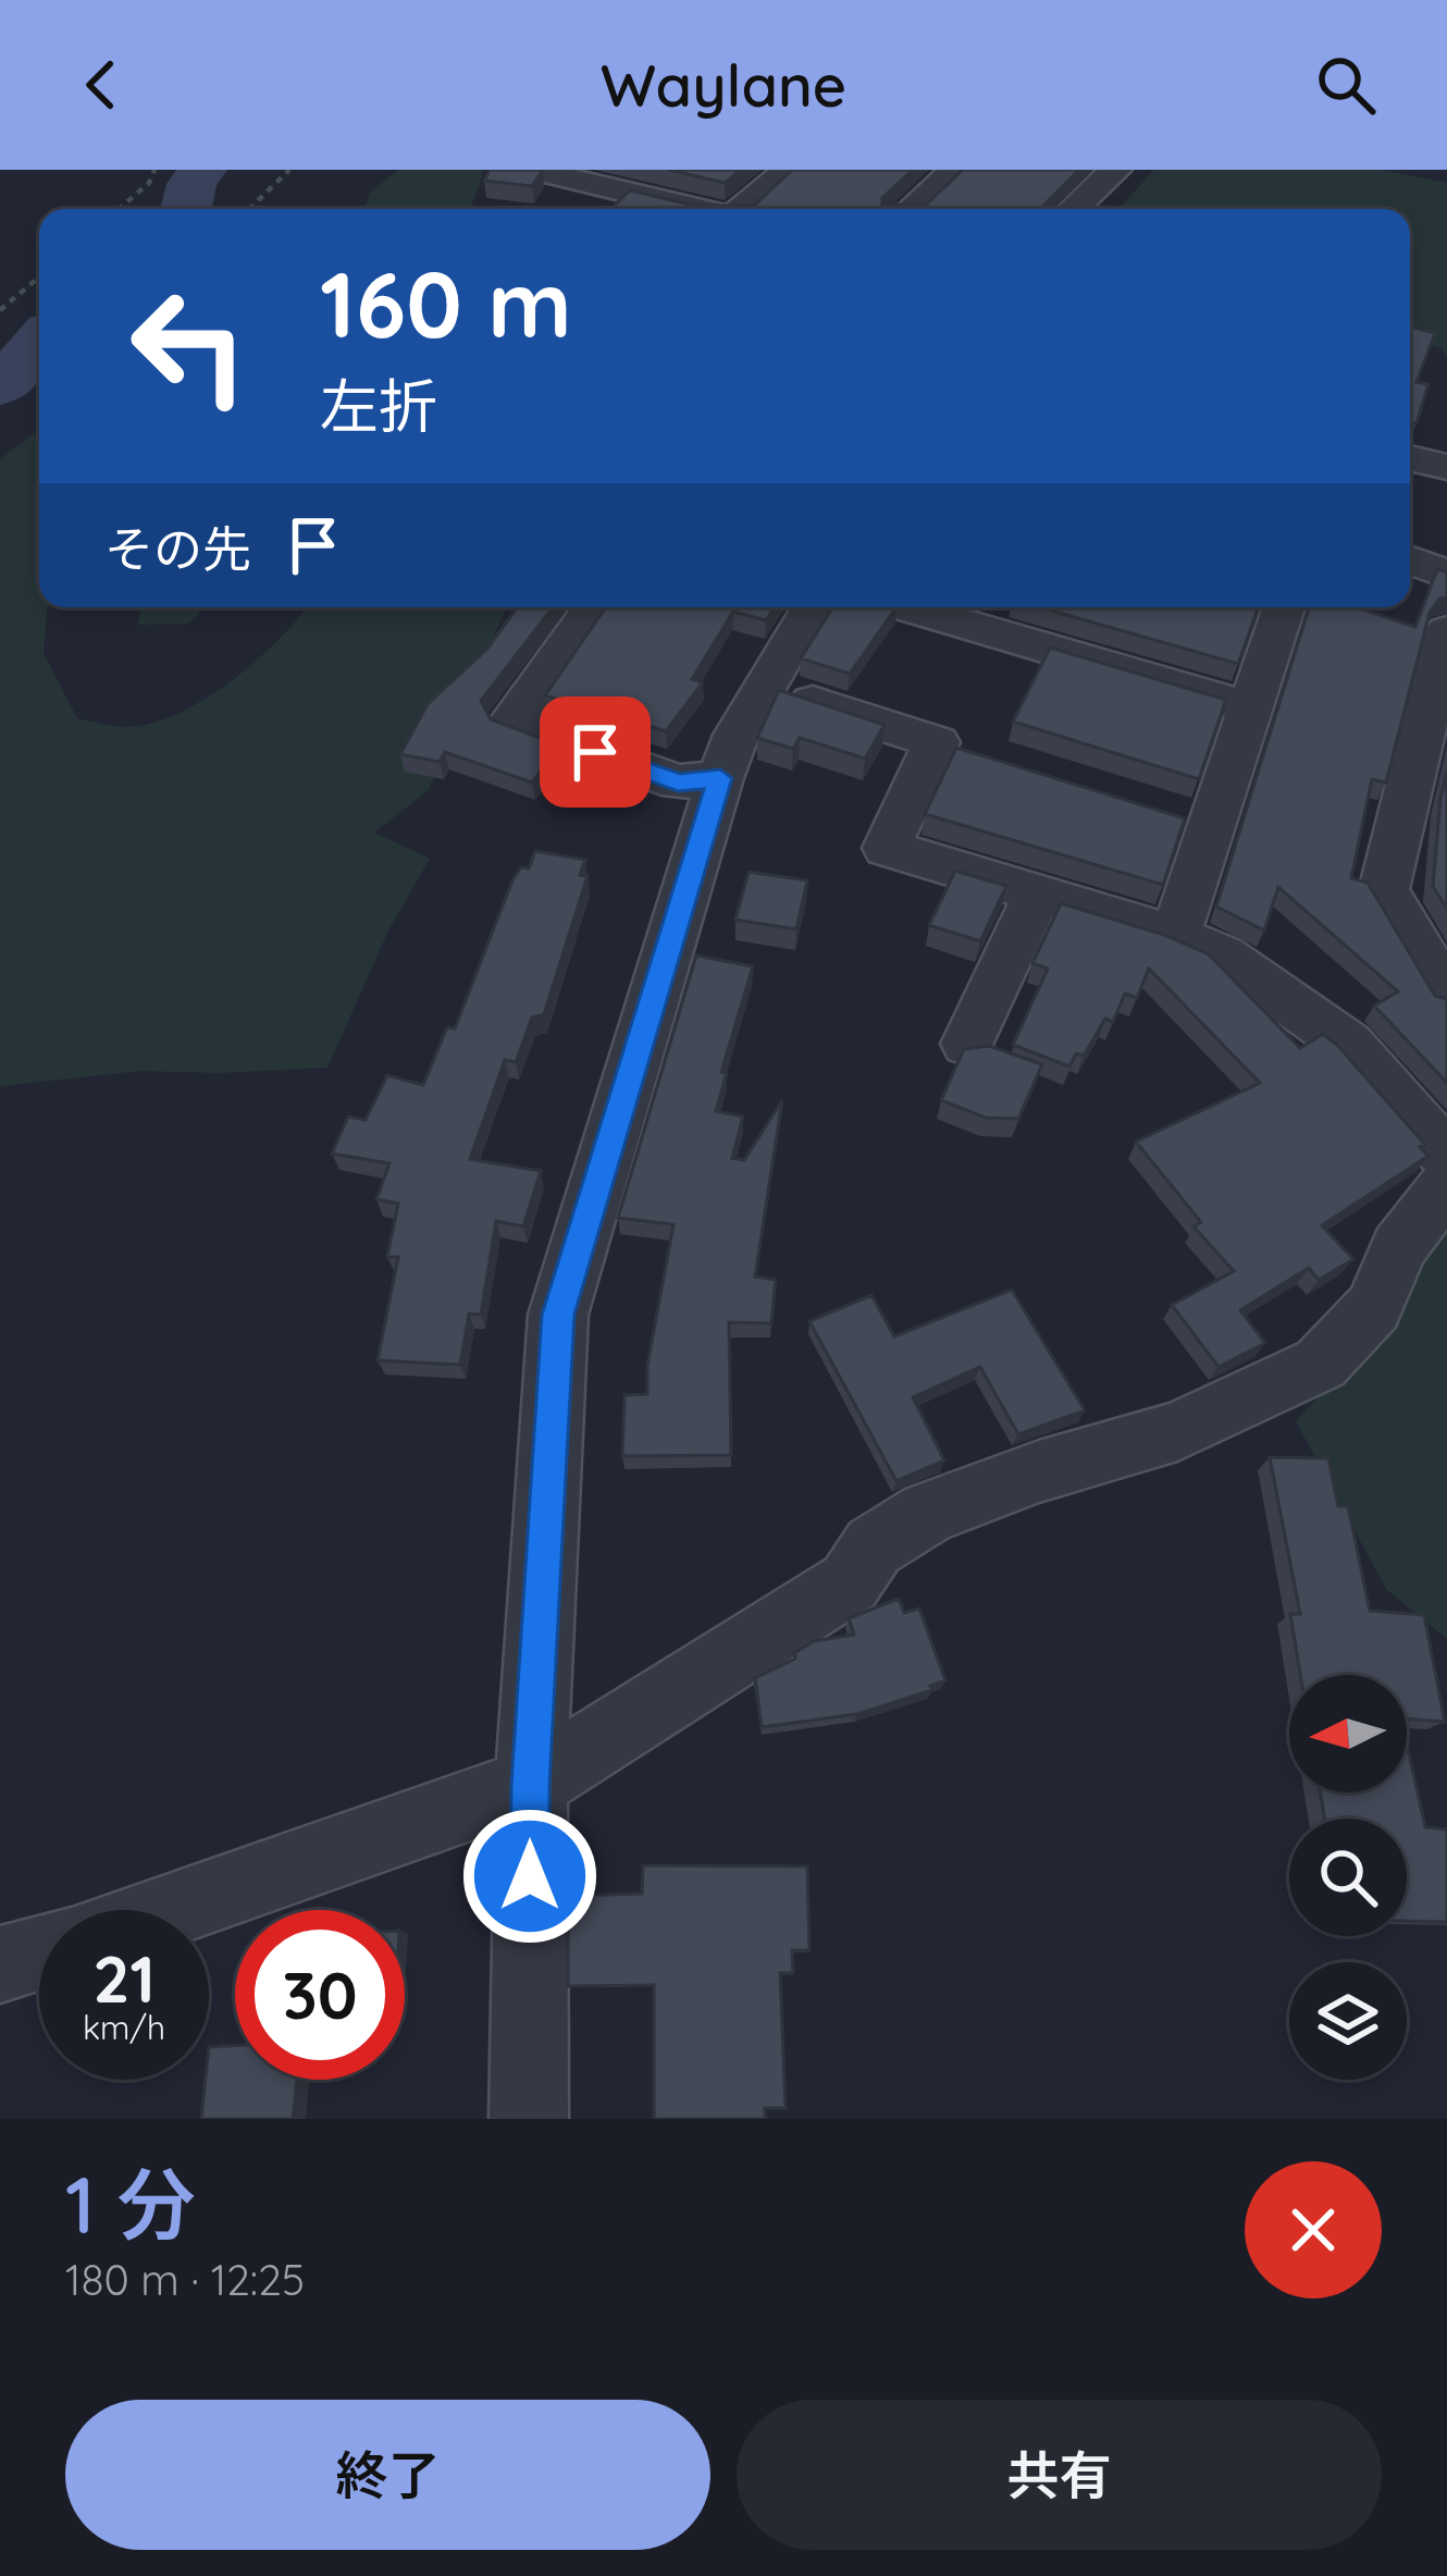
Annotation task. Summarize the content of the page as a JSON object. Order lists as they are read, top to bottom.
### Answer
{
  "north": "left",
  "page": {
    "header": "Waylane",
    "turn": ["160 m", "左折"],
    "then": "その先",
    "speed": "21 km/h",
    "limit": "30",
    "heading": ["1 分", "180 m · 12:25"],
    "buttons": ["終了", "共有"]
  }
}
